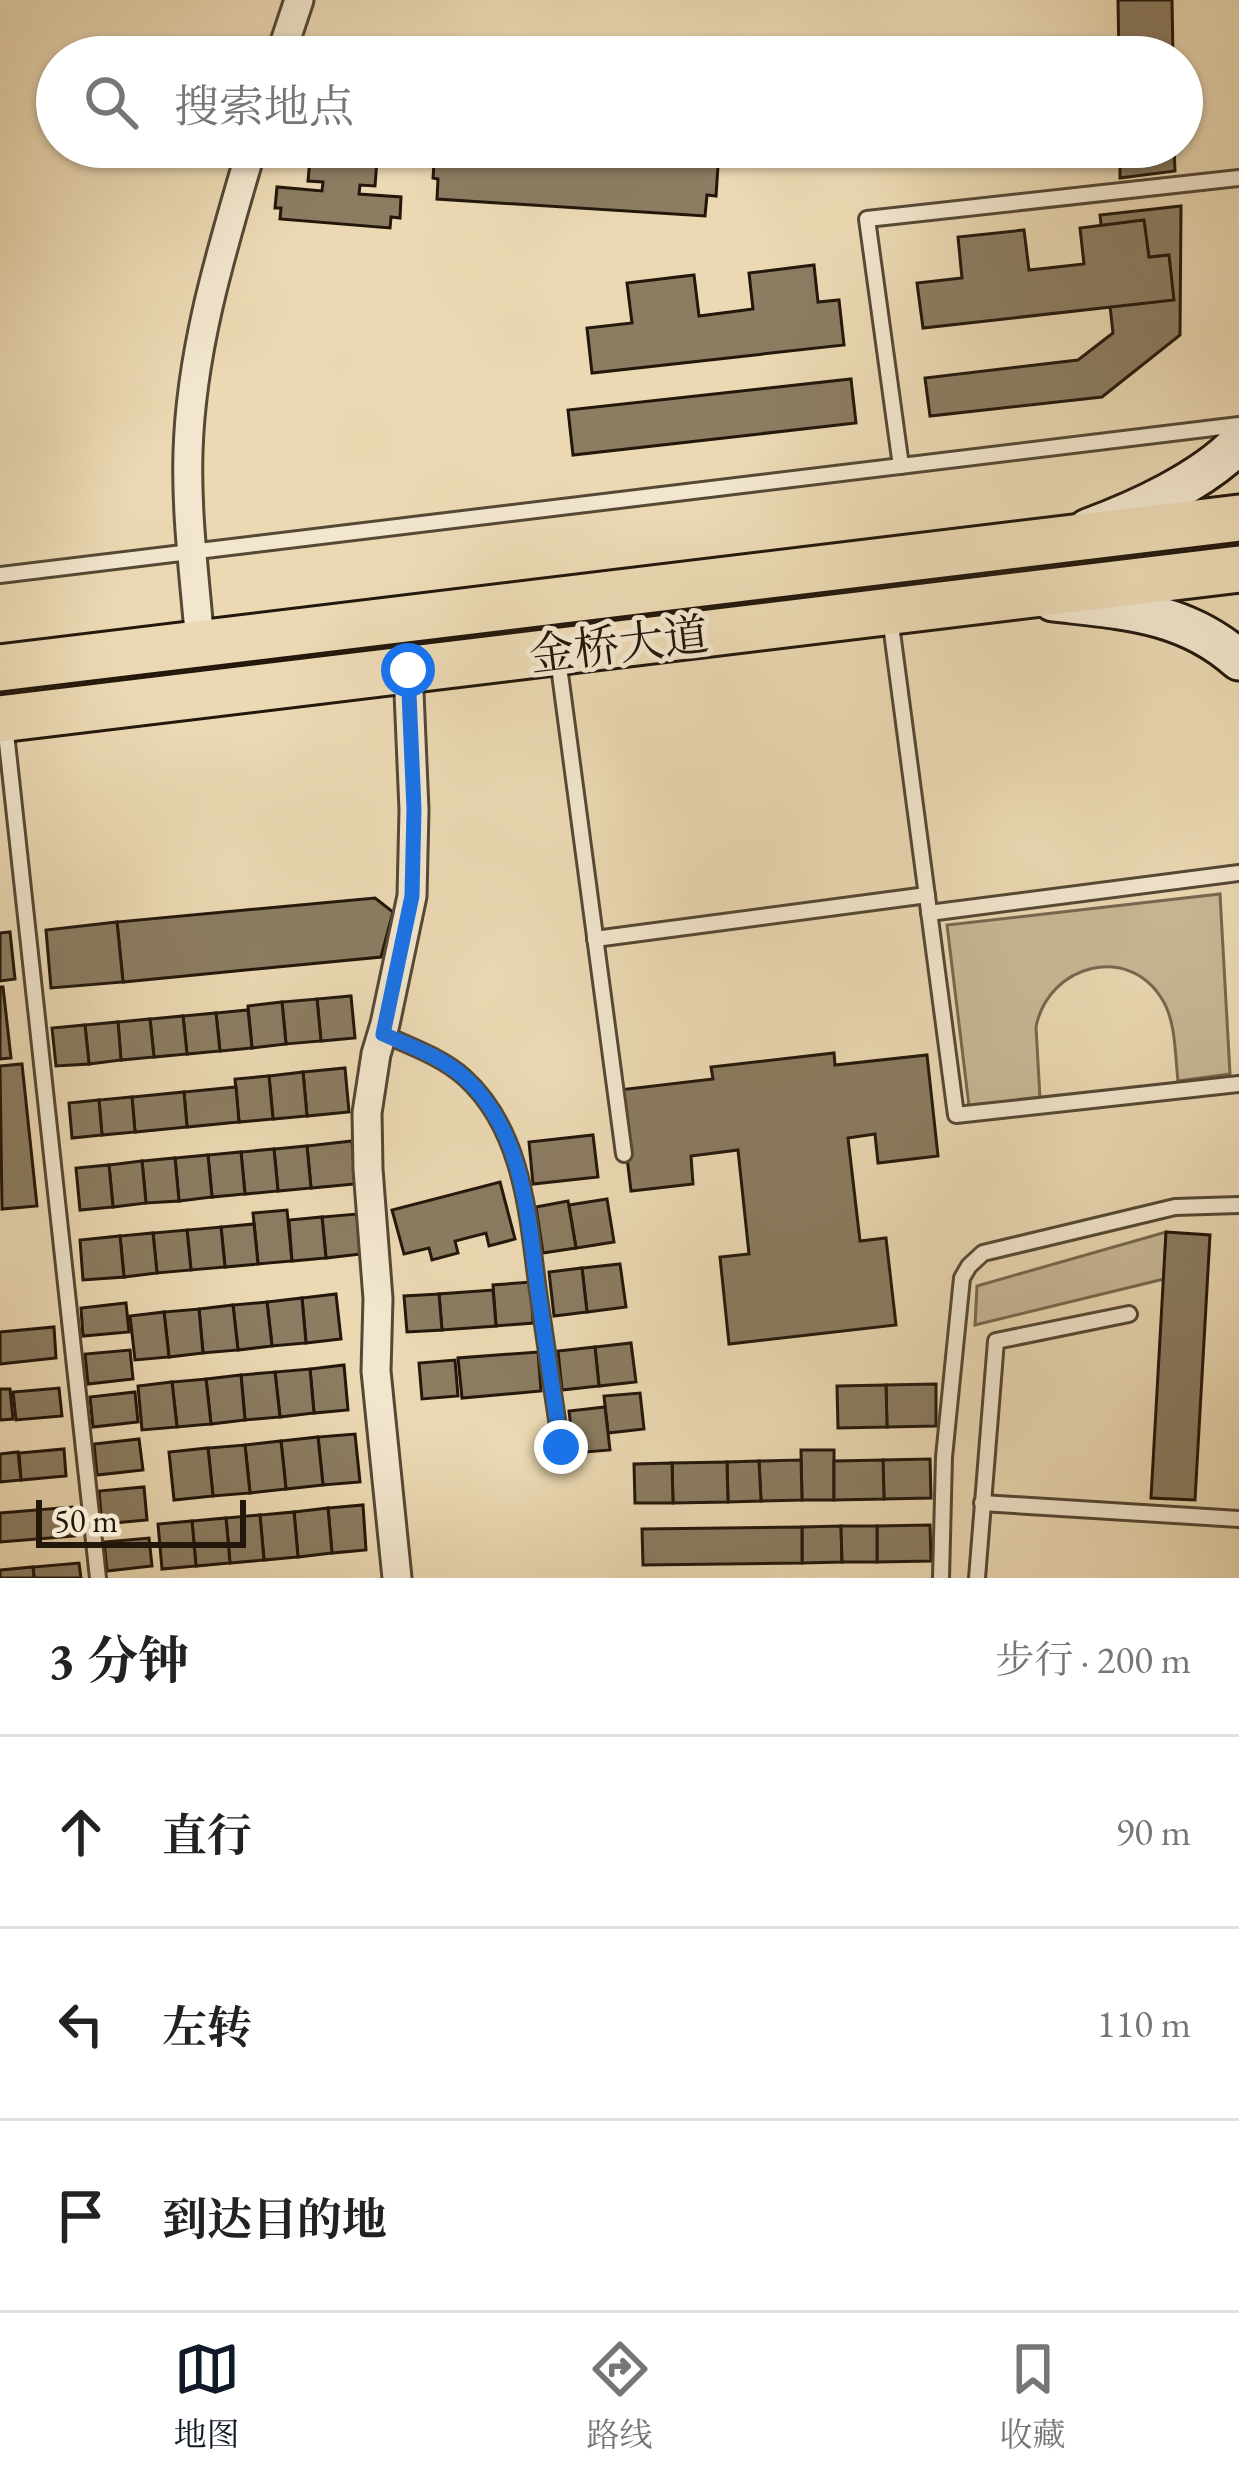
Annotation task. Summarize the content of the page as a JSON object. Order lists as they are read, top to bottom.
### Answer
{
  "streets": {
    "highway": ["金桥大道"]
  },
  "scale_bar": "50 m",
  "page": {
    "search": "搜索地点",
    "scale": "50 m",
    "heading": ["3 分钟", "步行 · 200 m"],
    "list": [
      ["直行", "90 m"],
      ["左转", "110 m"],
      "到达目的地"
    ],
    "nav": ["地图", "路线", "收藏"]
  }
}
